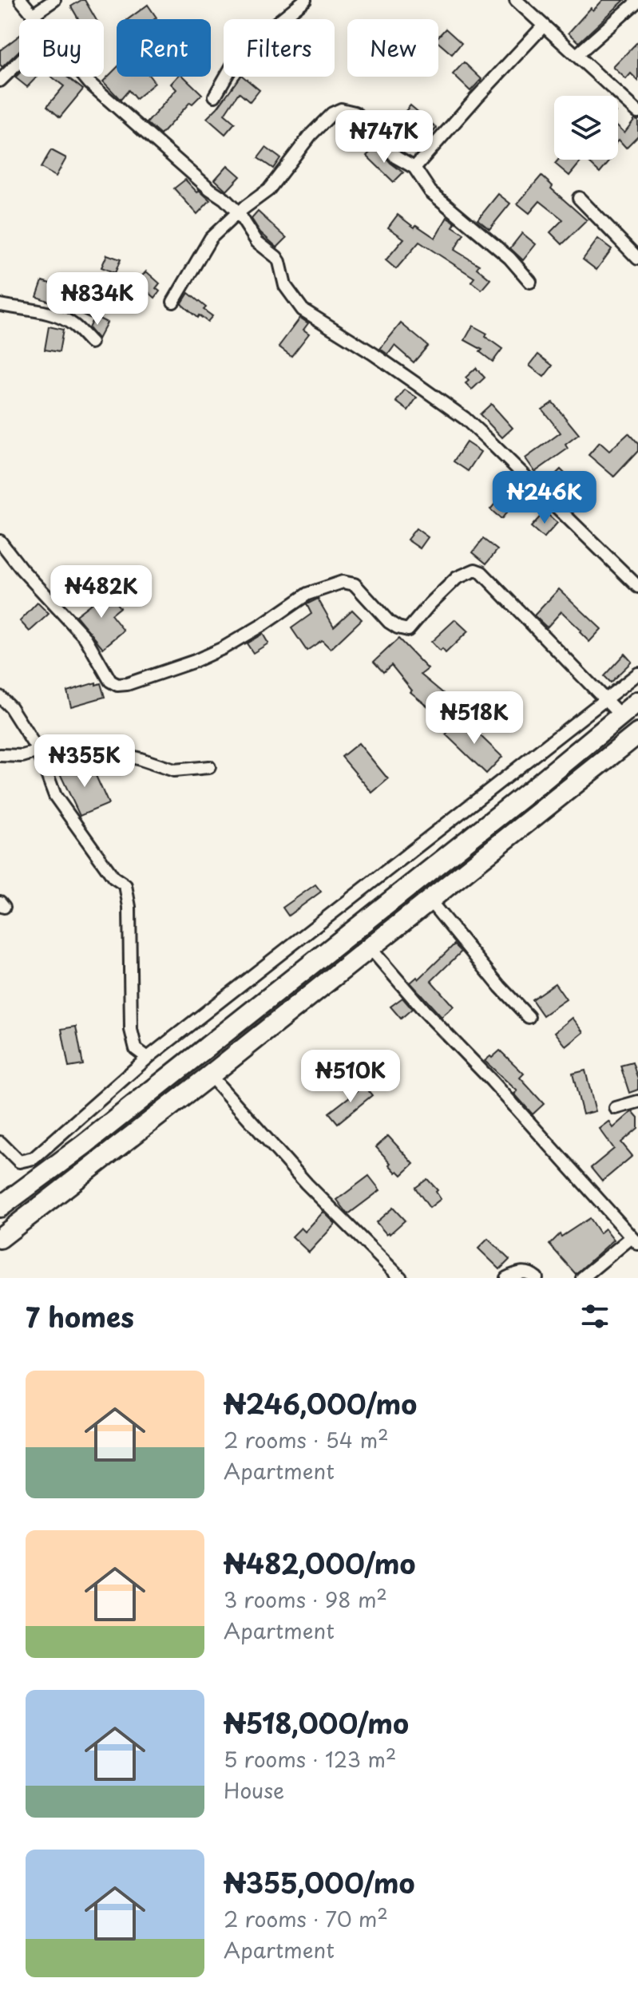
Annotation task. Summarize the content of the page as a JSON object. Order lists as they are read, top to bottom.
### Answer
{
  "page": {
    "chip": [
      "Buy",
      "Rent",
      "Filters",
      "New"
    ],
    "price": [
      "₦747K",
      "₦834K",
      "₦246K",
      "₦482K",
      "₦518K",
      "₦355K",
      "₦510K"
    ],
    "heading": "7 homes",
    "list": [
      {
        "name": "₦246,000/mo",
        "note": "2 rooms · 54 m² · Apartment"
      },
      {
        "name": "₦482,000/mo",
        "note": "3 rooms · 98 m² · Apartment"
      },
      {
        "name": "₦518,000/mo",
        "note": "5 rooms · 123 m² · House"
      },
      {
        "name": "₦355,000/mo",
        "note": "2 rooms · 70 m² · Apartment"
      }
    ]
  }
}
